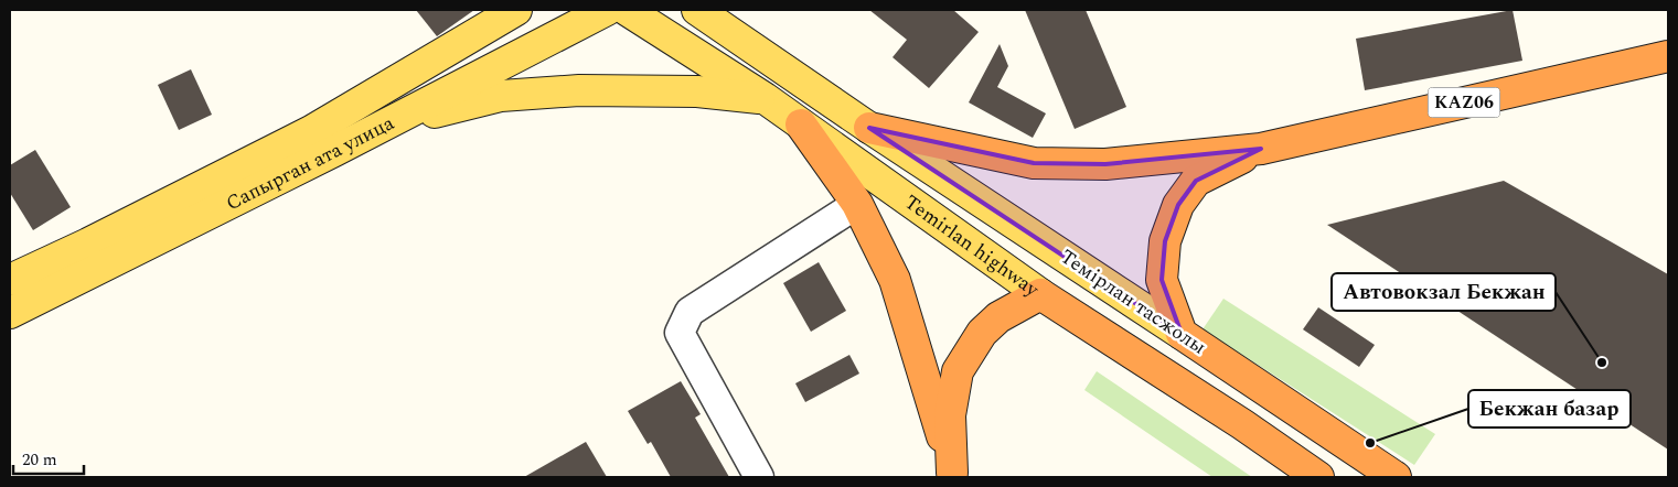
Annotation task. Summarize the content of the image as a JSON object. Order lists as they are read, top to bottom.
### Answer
{
  "streets": {
    "highway": ["KАZ06", "Temirlan highway", "Темірлан тасжолы"],
    "main road": ["Сапырган ата улица"]
  },
  "crossings": [
    ["KАZ06", "Темірлан тасжолы"]
  ],
  "places": ["Автовокзал Бекжан", "Бекжан базар"],
  "scale_bar": "20 m"
}
